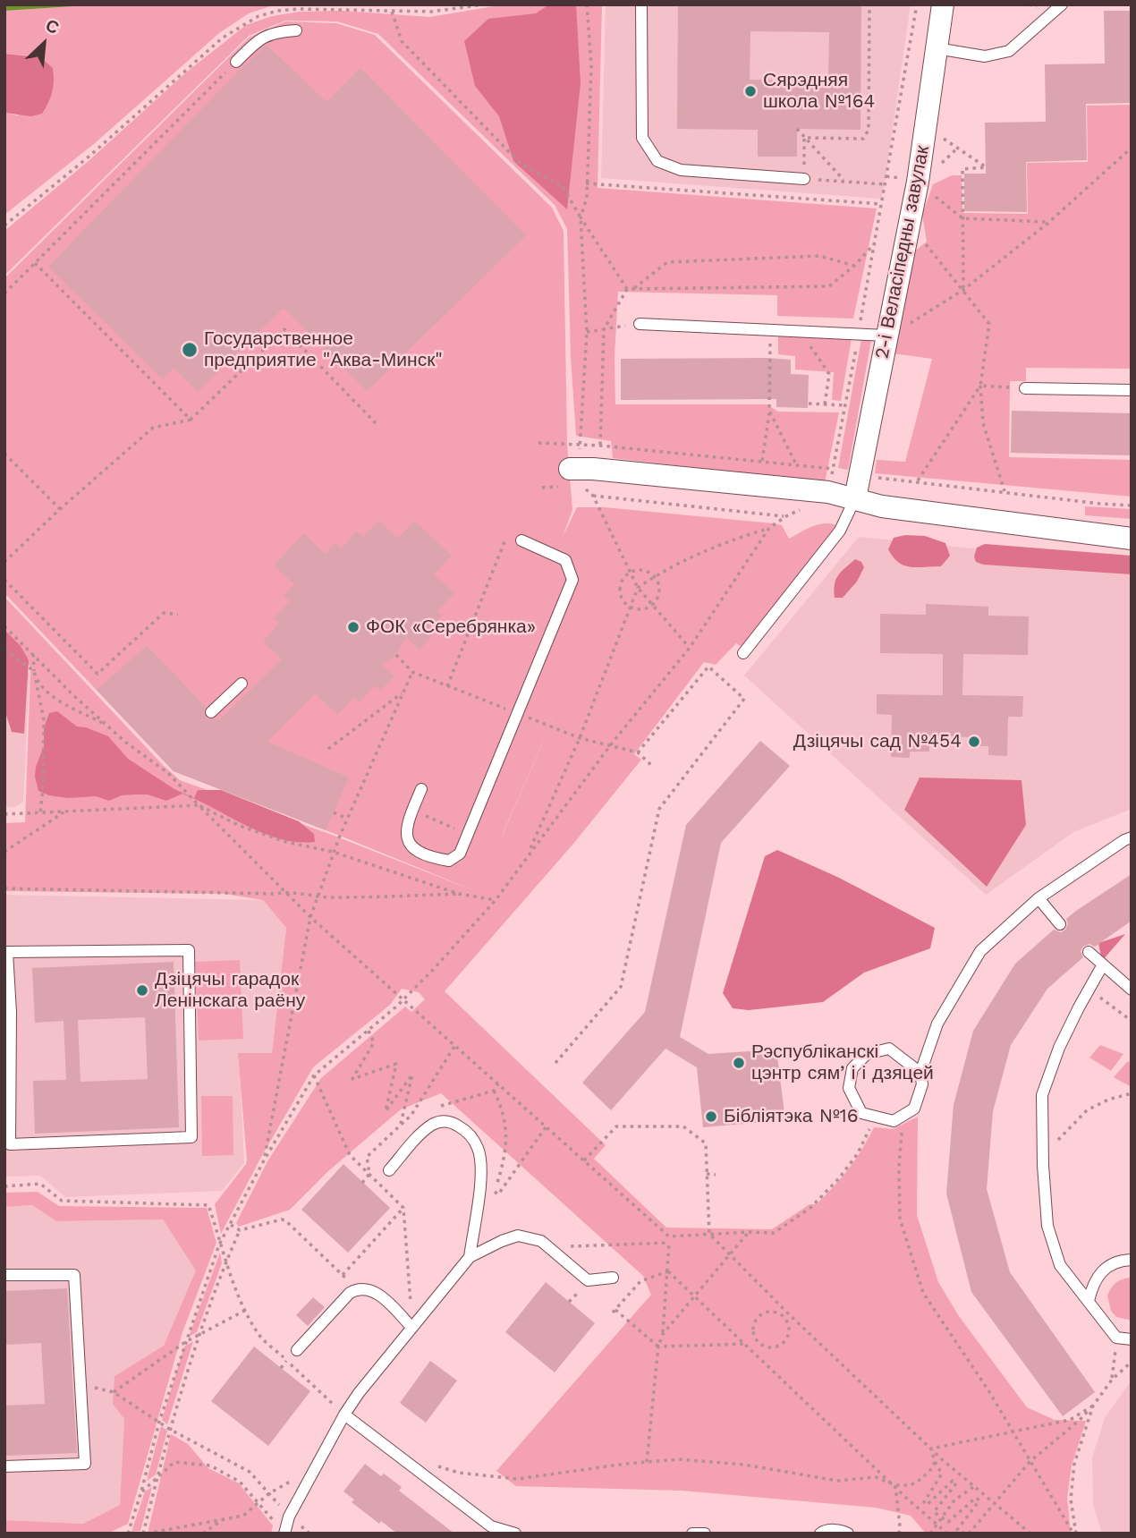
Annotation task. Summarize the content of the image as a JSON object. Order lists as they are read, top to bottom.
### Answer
{
  "streets": {
    "street": ["2-і Веласіпедны завулак"]
  },
  "places": [
    "Сярэдняя школа №164",
    "Государственное предприятие \"Аква-Минск\"",
    "ФОК «Серебрянка»",
    "Дзіцячы сад №454",
    "Дзіцячы гарадок Ленінскага раёну",
    "Рэспубліканскі цэнтр сямʼі і дзяцей",
    "Бібліятэка №16"
  ],
  "north": "top right"
}
